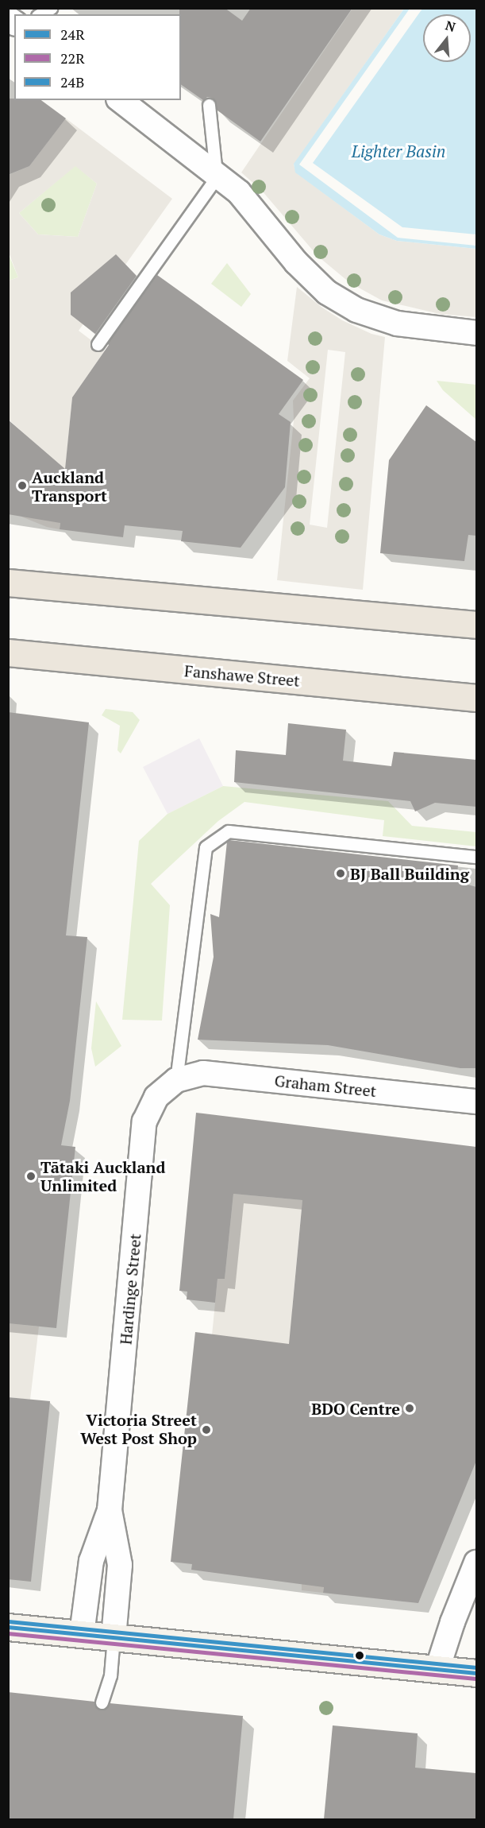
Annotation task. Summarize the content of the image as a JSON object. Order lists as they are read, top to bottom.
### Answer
{
  "streets": {
    "main road": ["Fanshawe Street"],
    "street": ["Graham Street", "Hardinge Street"]
  },
  "crossings": [
    ["Graham Street", "Hardinge Street"]
  ],
  "water": ["Lighter Basin"],
  "places": [
    "Auckland Transport",
    "BJ Ball Building",
    "Tātaki Auckland Unlimited",
    "BDO Centre",
    "Victoria Street West Post Shop"
  ],
  "lines": ["transit line 24B", "transit line 24R", "transit line 22R"],
  "legend": ["24R", "22R", "24B"],
  "north": "top"
}
